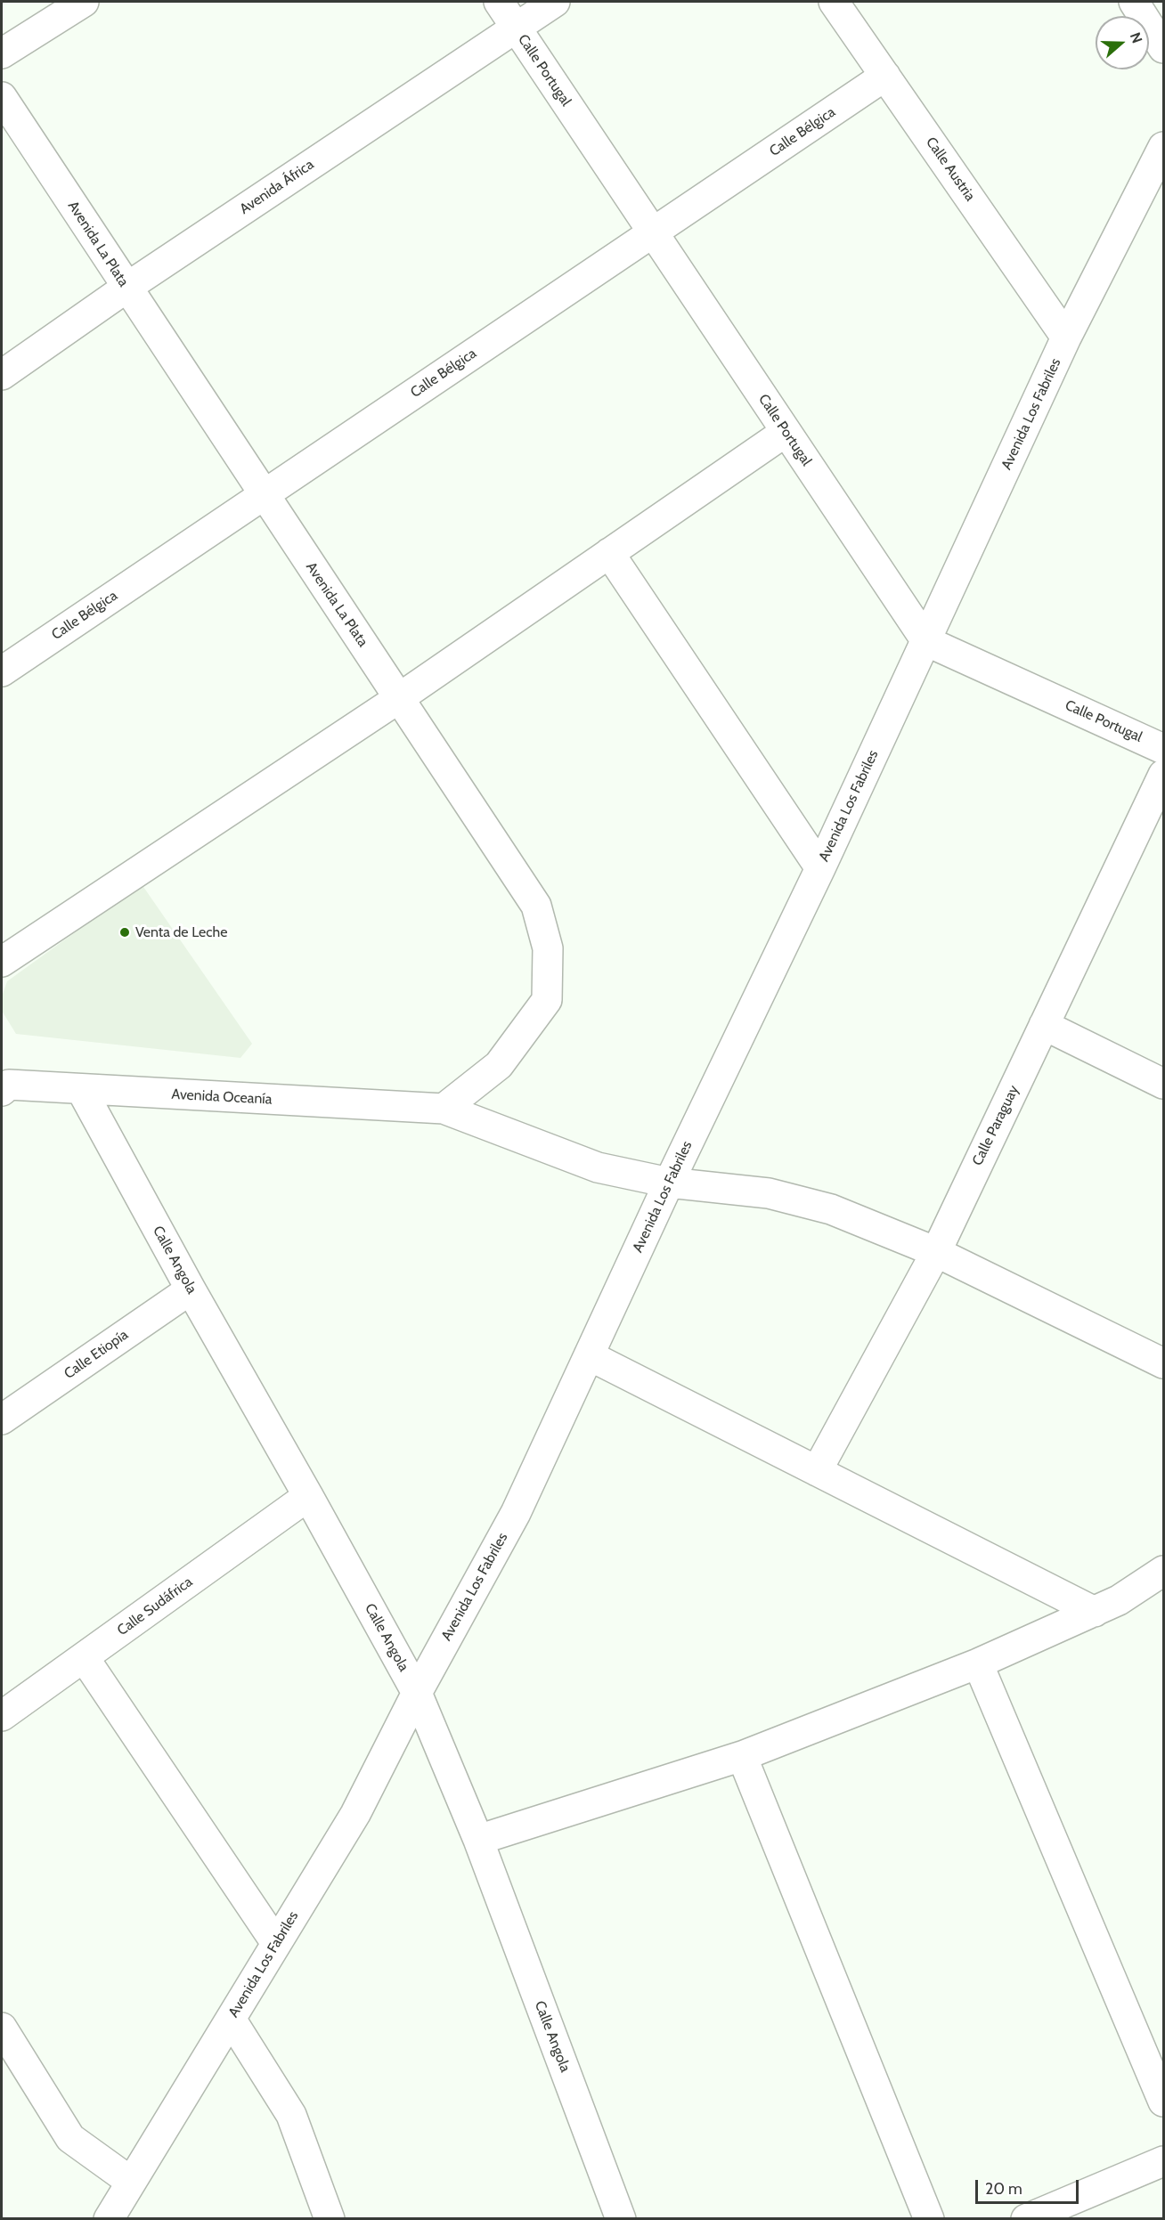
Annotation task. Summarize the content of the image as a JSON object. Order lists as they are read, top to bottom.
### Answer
{
  "streets": {
    "street": [
      "Calle Portugal",
      "Calle Bélgica",
      "Calle Austria",
      "Avenida África",
      "Avenida La Plata",
      "Avenida Los Fabriles",
      "Avenida Oceanía",
      "Calle Paraguay",
      "Calle Angola",
      "Calle Etiopía",
      "Calle Sudáfrica"
    ]
  },
  "crossings": [
    ["Calle Portugal", "Calle Bélgica"],
    ["Calle Portugal", "Avenida África"],
    ["Calle Portugal", "Avenida Los Fabriles"],
    ["Calle Bélgica", "Calle Austria"],
    ["Calle Bélgica", "Avenida La Plata"],
    ["Calle Austria", "Avenida Los Fabriles"],
    ["Avenida África", "Avenida La Plata"],
    ["Avenida La Plata", "Avenida Oceanía"],
    ["Avenida Los Fabriles", "Avenida Oceanía"],
    ["Avenida Los Fabriles", "Calle Angola"],
    ["Avenida Oceanía", "Calle Paraguay"],
    ["Avenida Oceanía", "Calle Angola"],
    ["Calle Angola", "Calle Etiopía"],
    ["Calle Angola", "Calle Sudáfrica"]
  ],
  "places": ["Venta de Leche"],
  "scale_bar": "20 m",
  "north": "right"
}
